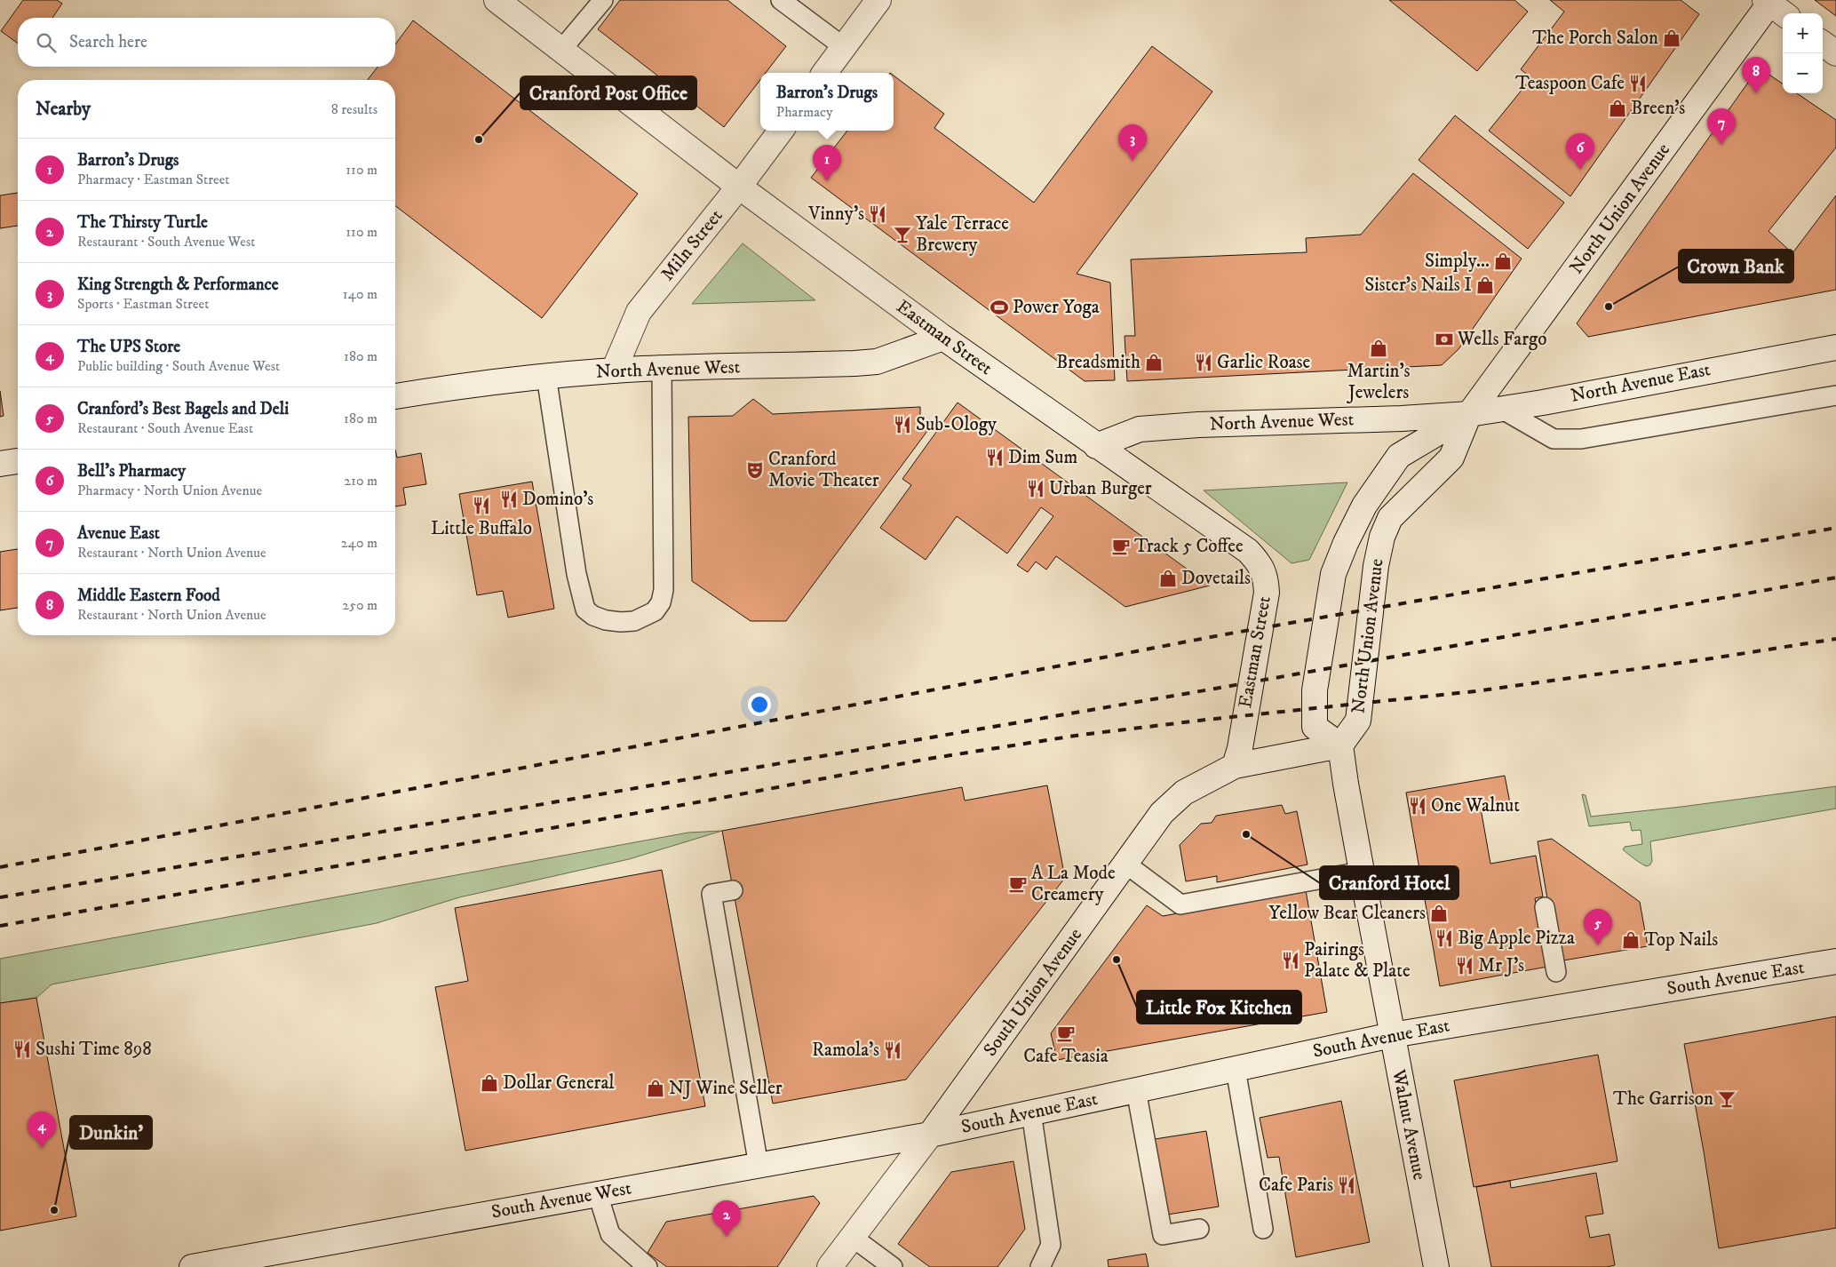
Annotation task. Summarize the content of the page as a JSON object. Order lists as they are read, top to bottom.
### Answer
{
  "streets": {
    "street": [
      "North Union Avenue",
      "Miln Street",
      "Eastman Street",
      "North Avenue West",
      "North Avenue East",
      "South Avenue East",
      "South Union Avenue",
      "Walnut Avenue",
      "South Avenue West"
    ]
  },
  "crossings": [
    ["North Union Avenue", "North Avenue West"],
    ["North Union Avenue", "North Avenue East"],
    ["North Union Avenue", "South Union Avenue"],
    ["North Union Avenue", "Walnut Avenue"],
    ["Miln Street", "Eastman Street"],
    ["Miln Street", "North Avenue West"],
    ["Eastman Street", "North Avenue West"],
    ["Eastman Street", "South Union Avenue"],
    ["North Avenue West", "North Avenue East"],
    ["South Avenue East", "South Union Avenue"],
    ["South Avenue East", "Walnut Avenue"],
    ["South Avenue East", "South Avenue West"],
    ["South Union Avenue", "Walnut Avenue"],
    ["South Union Avenue", "South Avenue West"]
  ],
  "places": {
    "shop": [
      "The Porch Salon",
      "Breen's",
      "Simply...",
      "Sister's Nails I",
      "Martin's Jewelers",
      "Breadsmith",
      "Dovetails",
      "Yellow Bear Cleaners",
      "Top Nails",
      "Dollar General",
      "NJ Wine Seller"
    ],
    "restaurant": [
      "Teaspoon Cafe",
      "Vinny's",
      "Garlic Roase",
      "Sub-Ology",
      "Dim Sum",
      "Urban Burger",
      "Domino's",
      "Little Buffalo",
      "One Walnut",
      "Big Apple Pizza",
      "Pairings Palate & Plate",
      "Mr J's",
      "Sushi Time 898",
      "Ramola's",
      "Cafe Paris"
    ],
    "other": [
      "Cranford Post Office",
      "Crown Bank",
      "Cranford Hotel",
      "Little Fox Kitchen",
      "Dunkin'"
    ],
    "bar": ["Yale Terrace Brewery", "The Garrison"],
    "sports": ["Power Yoga"],
    "bank": ["Wells Fargo"],
    "theatre": ["Cranford Movie Theater"],
    "cafe": ["Track 5 Coffee", "A La Mode Creamery", "Cafe Teasia"]
  },
  "page": {
    "map_buttons": ["+", "−"],
    "search": "Search here",
    "pins": [
      "8",
      "7",
      "3",
      "6",
      "1",
      "5",
      "4",
      "2"
    ],
    "popup": ["Barron's Drugs", "Pharmacy"],
    "heading": ["Nearby", "8 results"],
    "list": [
      {
        "mark": "1",
        "name": "Barron's Drugs",
        "note": "Pharmacy · Eastman Street",
        "value": "110 m"
      },
      {
        "mark": "2",
        "name": "The Thirsty Turtle",
        "note": "Restaurant · South Avenue West",
        "value": "110 m"
      },
      {
        "mark": "3",
        "name": "King Strength & Performance",
        "note": "Sports · Eastman Street",
        "value": "140 m"
      },
      {
        "mark": "4",
        "name": "The UPS Store",
        "note": "Public building · South Avenue West",
        "value": "180 m"
      },
      {
        "mark": "5",
        "name": "Cranford's Best Bagels and Deli",
        "note": "Restaurant · South Avenue East",
        "value": "180 m"
      },
      {
        "mark": "6",
        "name": "Bell's Pharmacy",
        "note": "Pharmacy · North Union Avenue",
        "value": "210 m"
      },
      {
        "mark": "7",
        "name": "Avenue East",
        "note": "Restaurant · North Union Avenue",
        "value": "240 m"
      },
      {
        "mark": "8",
        "name": "Middle Eastern Food",
        "note": "Restaurant · North Union Avenue",
        "value": "250 m"
      }
    ]
  }
}
